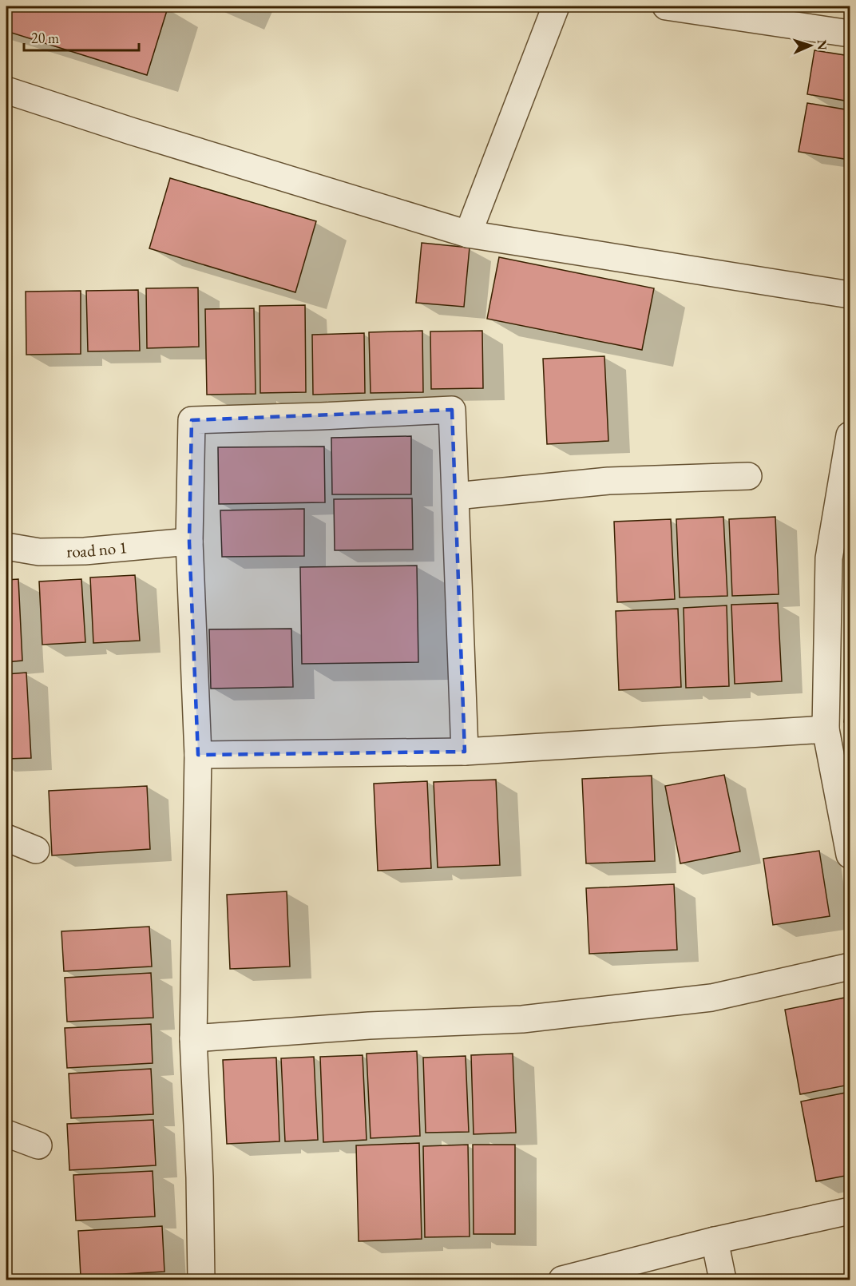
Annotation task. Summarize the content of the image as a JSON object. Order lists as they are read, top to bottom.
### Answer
{
  "streets": {
    "street": ["road no 1"]
  },
  "scale_bar": "20 m",
  "north": "right"
}
